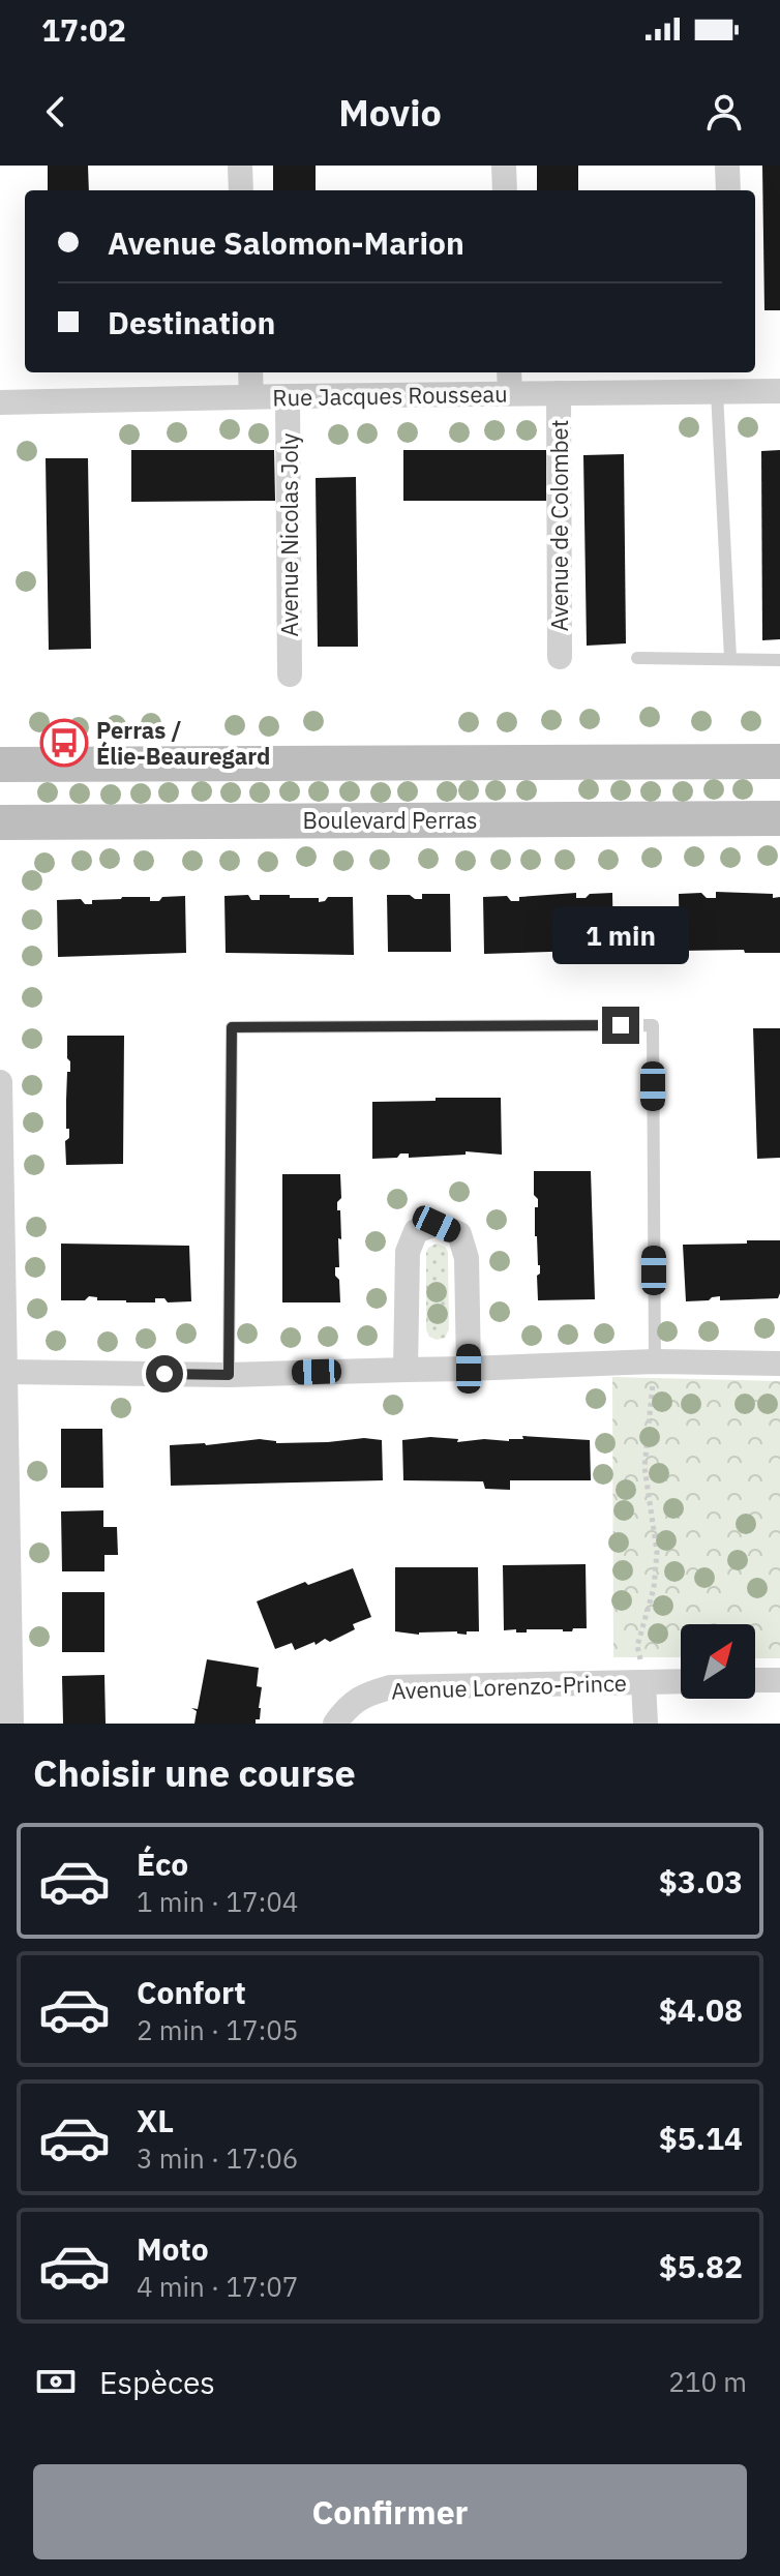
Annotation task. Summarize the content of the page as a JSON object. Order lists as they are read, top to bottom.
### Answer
{
  "streets": {
    "main road": ["Boulevard Perras"],
    "street": [
      "Rue Jacques Rousseau",
      "Avenue de Colombet",
      "Avenue Nicolas Joly",
      "Avenue Lorenzo-Prince"
    ]
  },
  "crossings": [
    ["Rue Jacques Rousseau", "Avenue de Colombet"],
    ["Rue Jacques Rousseau", "Avenue Nicolas Joly"]
  ],
  "places": {
    "bus stop": ["Perras / Élie-Beauregard"]
  },
  "north": "top right",
  "page": {
    "status": "17:02",
    "header": "Movio",
    "banner": ["Avenue Salomon-Marion", "Destination"],
    "bubble": "1 min",
    "heading": "Choisir une course",
    "list": [
      {
        "name": "Éco",
        "note": "1 min · 17:04",
        "value": "$3.03"
      },
      {
        "name": "Confort",
        "note": "2 min · 17:05",
        "value": "$4.08"
      },
      {
        "name": "XL",
        "note": "3 min · 17:06",
        "value": "$5.14"
      },
      {
        "name": "Moto",
        "note": "4 min · 17:07",
        "value": "$5.82"
      }
    ],
    "pay": ["Espèces", "210 m"],
    "buttons": "Confirmer"
  }
}
